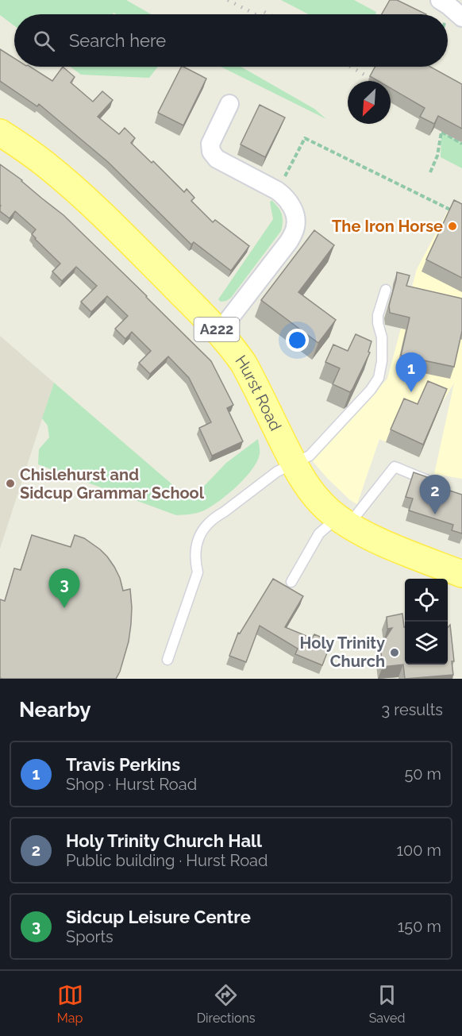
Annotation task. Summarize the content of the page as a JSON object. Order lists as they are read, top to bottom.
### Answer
{
  "streets": {
    "main road": ["A222", "Hurst Road"]
  },
  "crossings": [
    ["A222", "Hurst Road"]
  ],
  "places": ["The Iron Horse", "Chislehurst and Sidcup Grammar School", "Holy Trinity Church"],
  "north": "bottom left",
  "page": {
    "search": "Search here",
    "pins": ["1", "2", "3"],
    "heading": ["Nearby", "3 results"],
    "list": [
      {
        "mark": "1",
        "name": "Travis Perkins",
        "note": "Shop · Hurst Road",
        "value": "50 m"
      },
      {
        "mark": "2",
        "name": "Holy Trinity Church Hall",
        "note": "Public building · Hurst Road",
        "value": "100 m"
      },
      {
        "mark": "3",
        "name": "Sidcup Leisure Centre",
        "note": "Sports",
        "value": "150 m"
      }
    ],
    "nav": ["Map", "Directions", "Saved"]
  }
}
